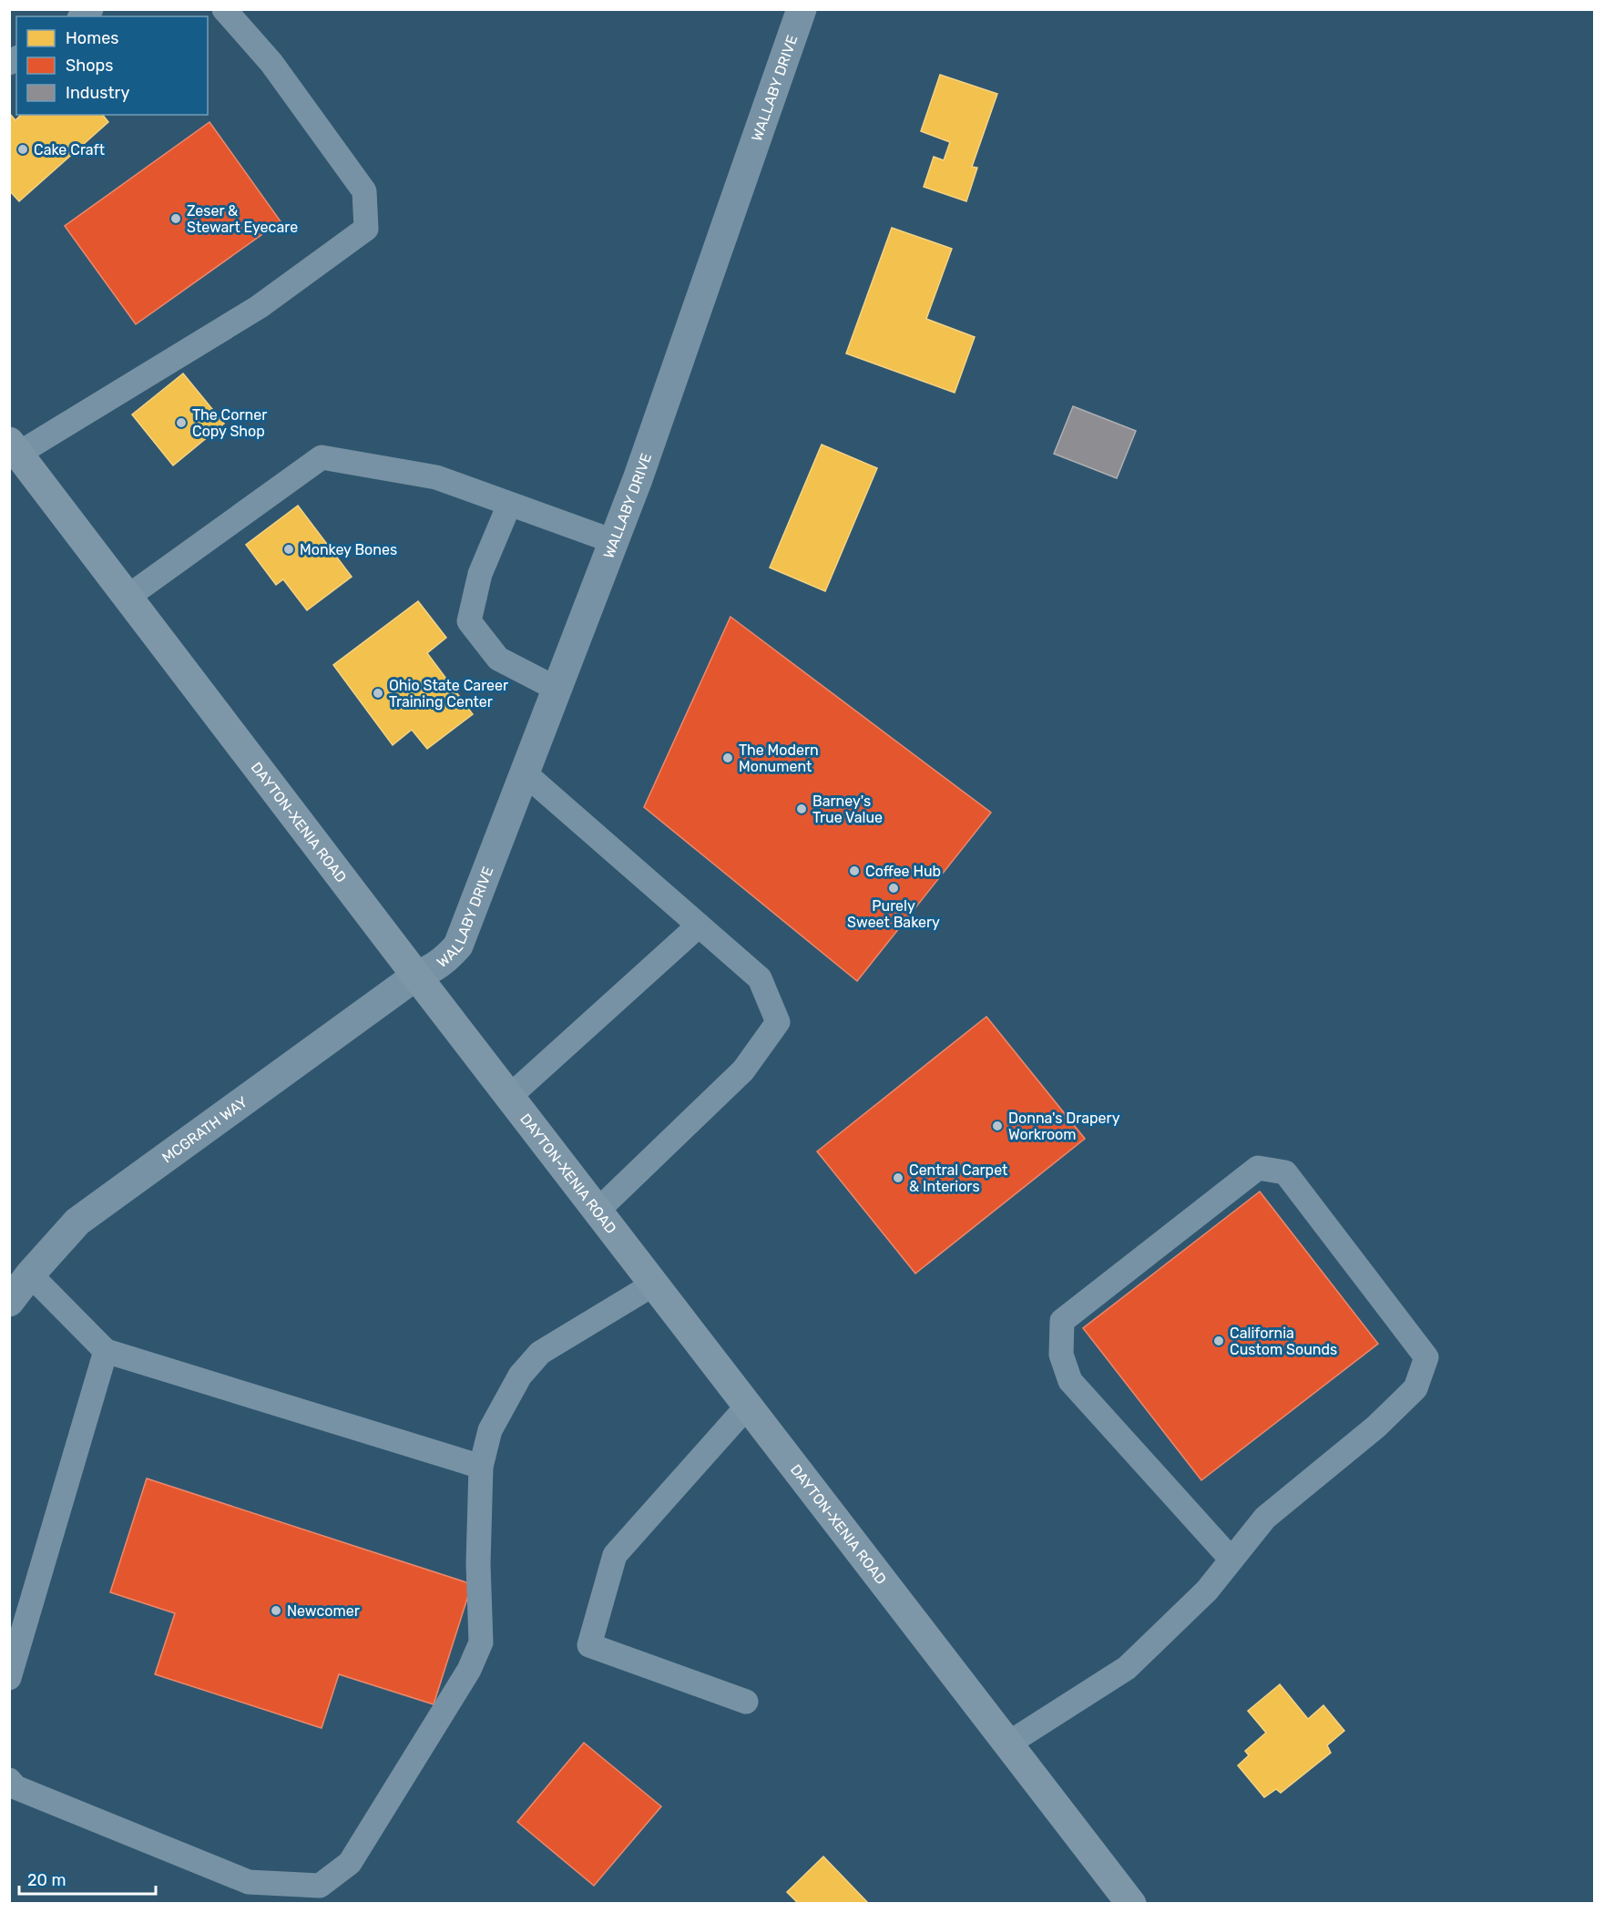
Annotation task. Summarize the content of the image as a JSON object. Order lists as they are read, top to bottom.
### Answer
{
  "streets": {
    "main road": ["DAYTON-XENIA ROAD"],
    "street": ["WALLABY DRIVE", "MCGRATH WAY"]
  },
  "crossings": [
    ["WALLABY DRIVE", "DAYTON-XENIA ROAD"],
    ["WALLABY DRIVE", "MCGRATH WAY"],
    ["DAYTON-XENIA ROAD", "MCGRATH WAY"]
  ],
  "places": [
    "Cake Craft",
    "Zeser & Stewart Eyecare",
    "The Corner Copy Shop",
    "Monkey Bones",
    "Ohio State Career Training Center",
    "The Modern Monument",
    "Barney's True Value",
    "Coffee Hub",
    "Purely Sweet Bakery",
    "Donna's Drapery Workroom",
    "Central Carpet & Interiors",
    "California Custom Sounds",
    "Newcomer"
  ],
  "legend": ["Homes", "Shops", "Industry"],
  "scale_bar": "20 m"
}
